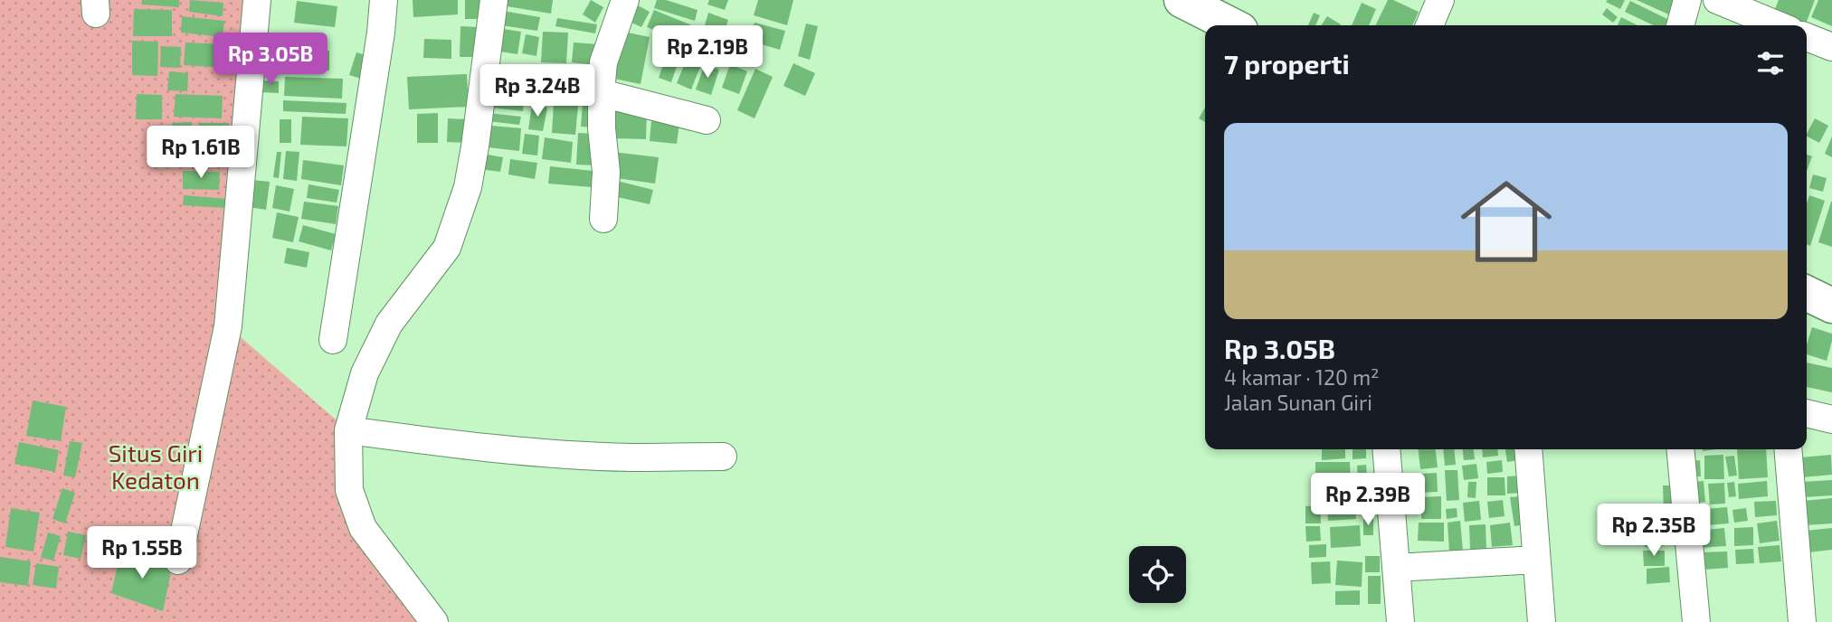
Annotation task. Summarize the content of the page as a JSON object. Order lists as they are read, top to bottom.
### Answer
{
  "parks": ["Situs Giri Kedaton"],
  "page": {
    "price": [
      "Rp 2.19B",
      "Rp 3.05B",
      "Rp 3.24B",
      "Rp 1.61B",
      "Rp 2.39B",
      "Rp 2.35B",
      "Rp 1.55B"
    ],
    "heading": "7 properti",
    "list": [
      {
        "name": "Rp 3.05B",
        "note": "4 kamar · 120 m² · Jalan Sunan Giri"
      }
    ]
  }
}
